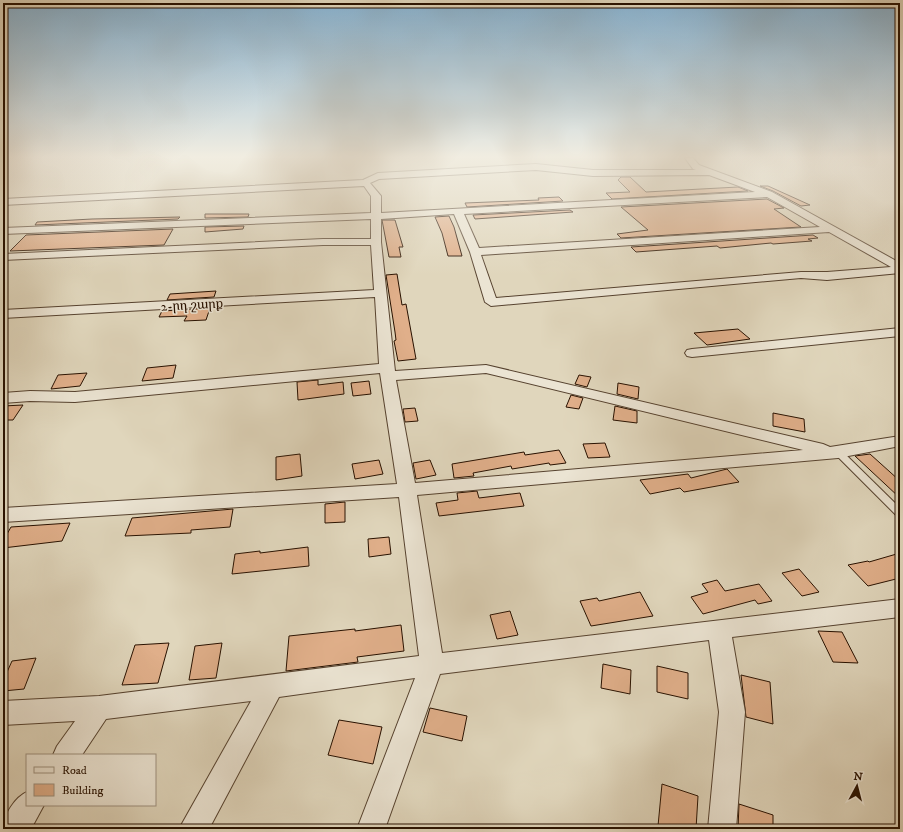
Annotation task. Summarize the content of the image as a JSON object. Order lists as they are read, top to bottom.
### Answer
{
  "streets": {
    "street": ["2-րդ շարք"]
  },
  "legend": ["Road", "Building"],
  "north": "top"
}
